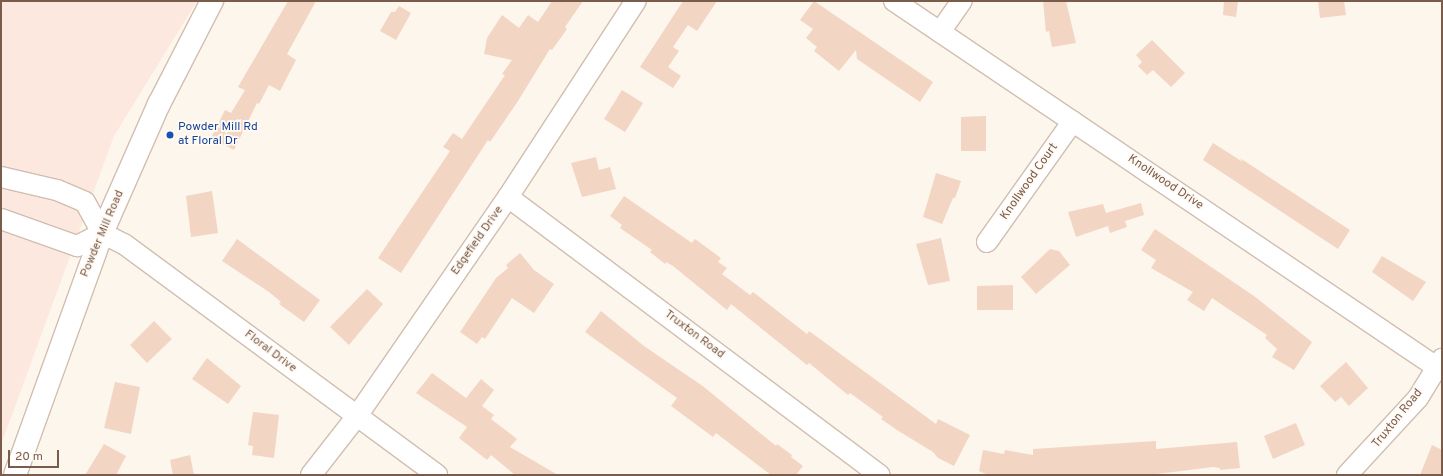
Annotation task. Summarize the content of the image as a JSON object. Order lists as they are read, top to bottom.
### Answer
{
  "streets": {
    "main road": ["Powder Mill Road"],
    "street": [
      "Knollwood Court",
      "Knollwood Drive",
      "Edgefield Drive",
      "Truxton Road",
      "Floral Drive"
    ]
  },
  "crossings": [
    ["Knollwood Court", "Knollwood Drive"],
    ["Knollwood Drive", "Truxton Road"],
    ["Powder Mill Road", "Floral Drive"],
    ["Edgefield Drive", "Truxton Road"],
    ["Edgefield Drive", "Floral Drive"]
  ],
  "places": ["Powder Mill Rd at Floral Dr"],
  "scale_bar": "20 m"
}
